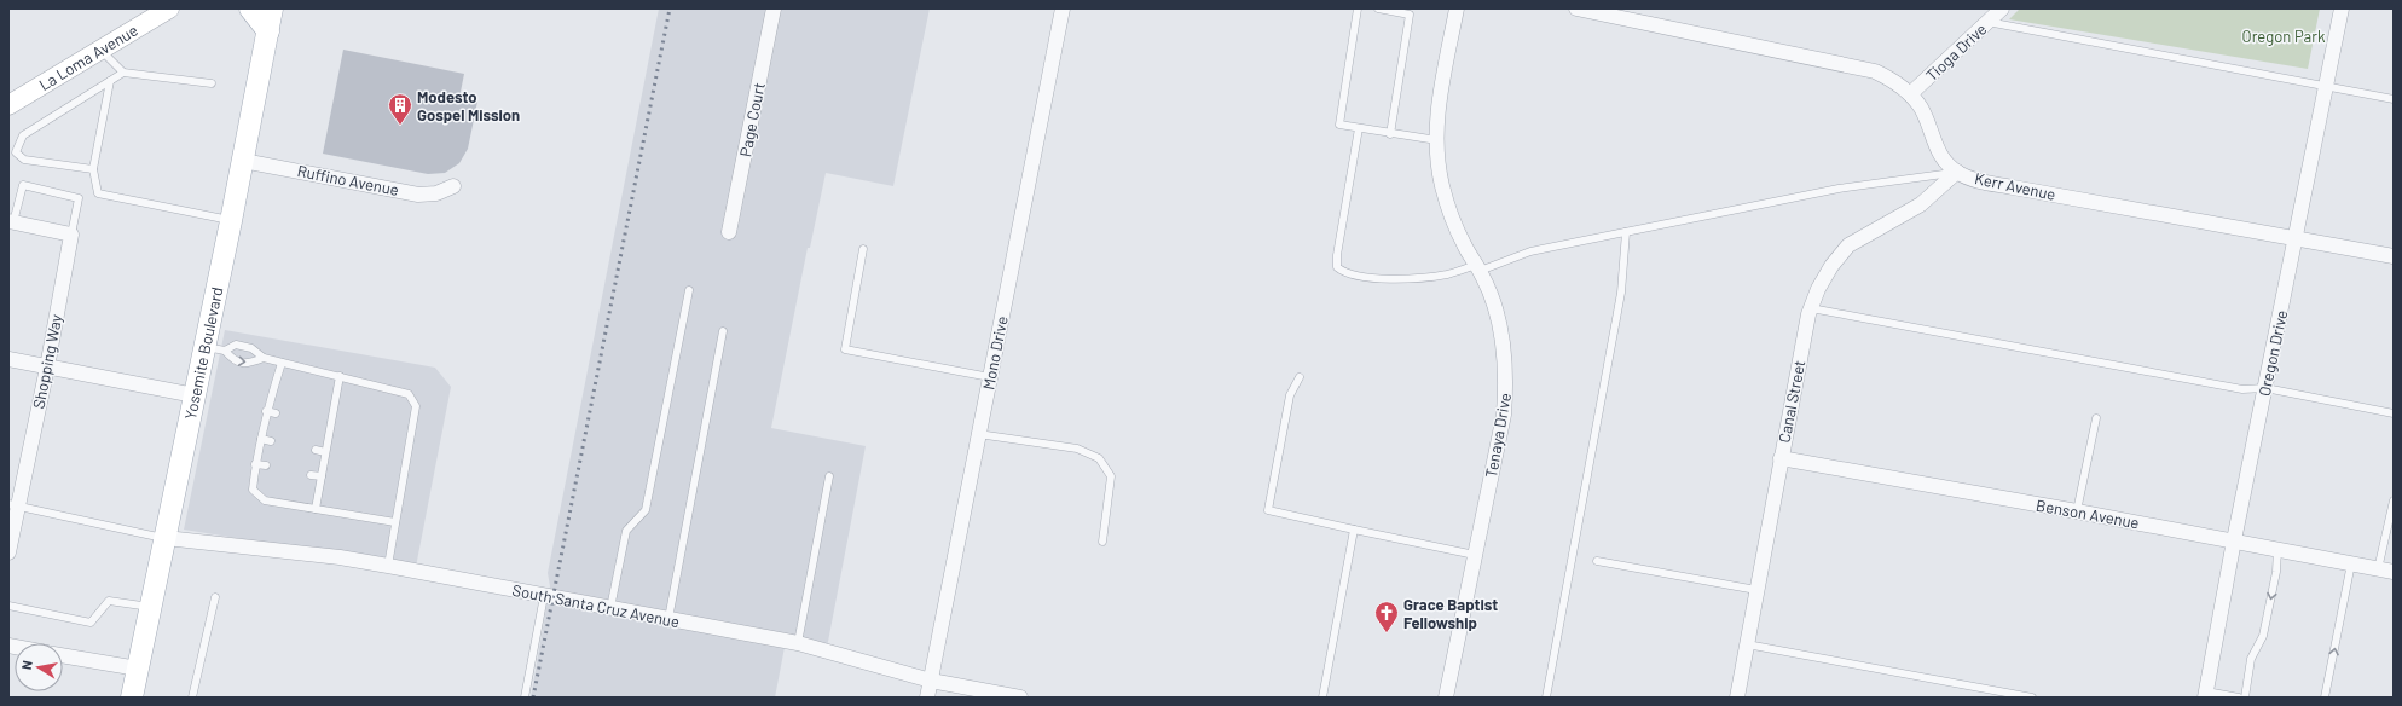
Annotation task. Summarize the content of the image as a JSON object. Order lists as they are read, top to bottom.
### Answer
{
  "streets": {
    "main road": ["La Loma Avenue", "Yosemite Boulevard"],
    "street": [
      "Tioga Drive",
      "Page Court",
      "Ruffino Avenue",
      "Kerr Avenue",
      "Mono Drive",
      "Oregon Drive",
      "Shopping Way",
      "Canal Street",
      "Tenaya Drive",
      "Benson Avenue",
      "South Santa Cruz Avenue"
    ]
  },
  "crossings": [
    ["Tioga Drive", "Kerr Avenue"],
    ["Ruffino Avenue", "Yosemite Boulevard"],
    ["Kerr Avenue", "Oregon Drive"],
    ["Kerr Avenue", "Canal Street"],
    ["Yosemite Boulevard", "South Santa Cruz Avenue"],
    ["Mono Drive", "South Santa Cruz Avenue"],
    ["Oregon Drive", "Benson Avenue"],
    ["Canal Street", "Benson Avenue"]
  ],
  "parks": ["Oregon Park"],
  "places": {
    "building": ["Modesto Gospel Mission"],
    "church": ["Grace Baptist Fellowship"]
  },
  "north": "left"
}
